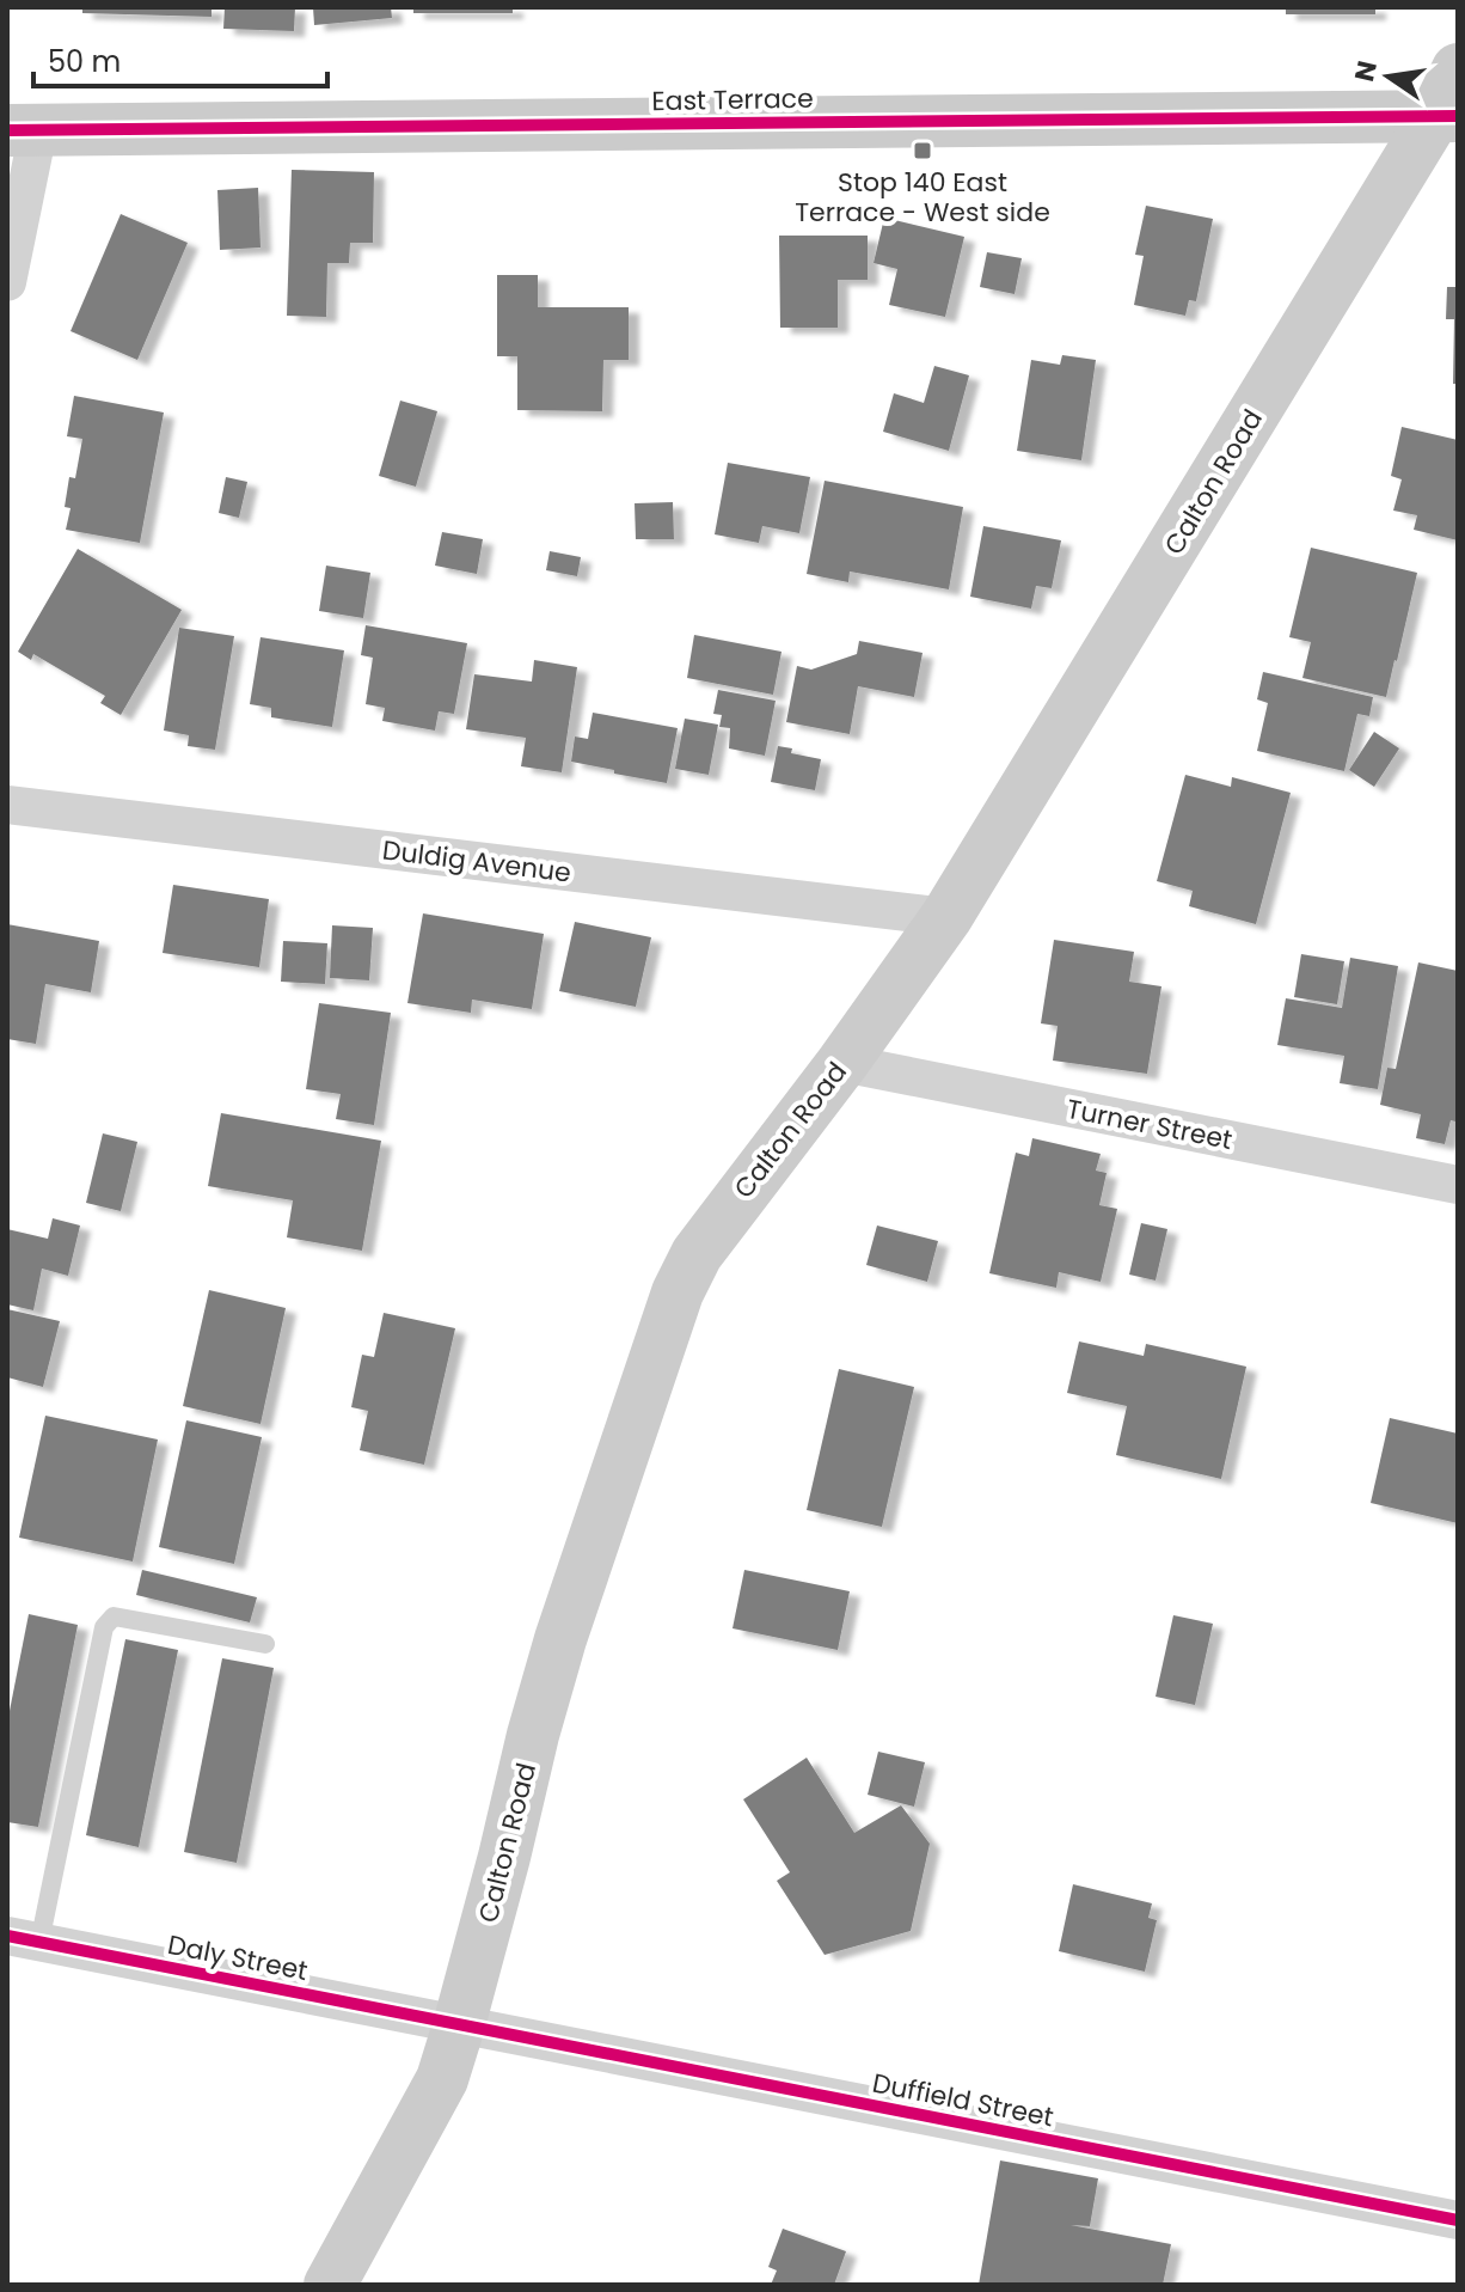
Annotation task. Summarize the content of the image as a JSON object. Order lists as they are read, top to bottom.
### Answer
{
  "streets": {
    "main road": ["East Terrace", "Calton Road"],
    "street": [
      "Duldig Avenue",
      "Turner Street",
      "Daly Street",
      "Duffield Street"
    ]
  },
  "crossings": [
    ["East Terrace", "Calton Road"],
    ["Calton Road", "Duldig Avenue"],
    ["Calton Road", "Turner Street"],
    ["Calton Road", "Daly Street"],
    ["Calton Road", "Duffield Street"],
    ["Daly Street", "Duffield Street"]
  ],
  "places": {
    "transit": ["Stop 140 East Terrace - West side"]
  },
  "scale_bar": "50 m",
  "north": "left"
}
